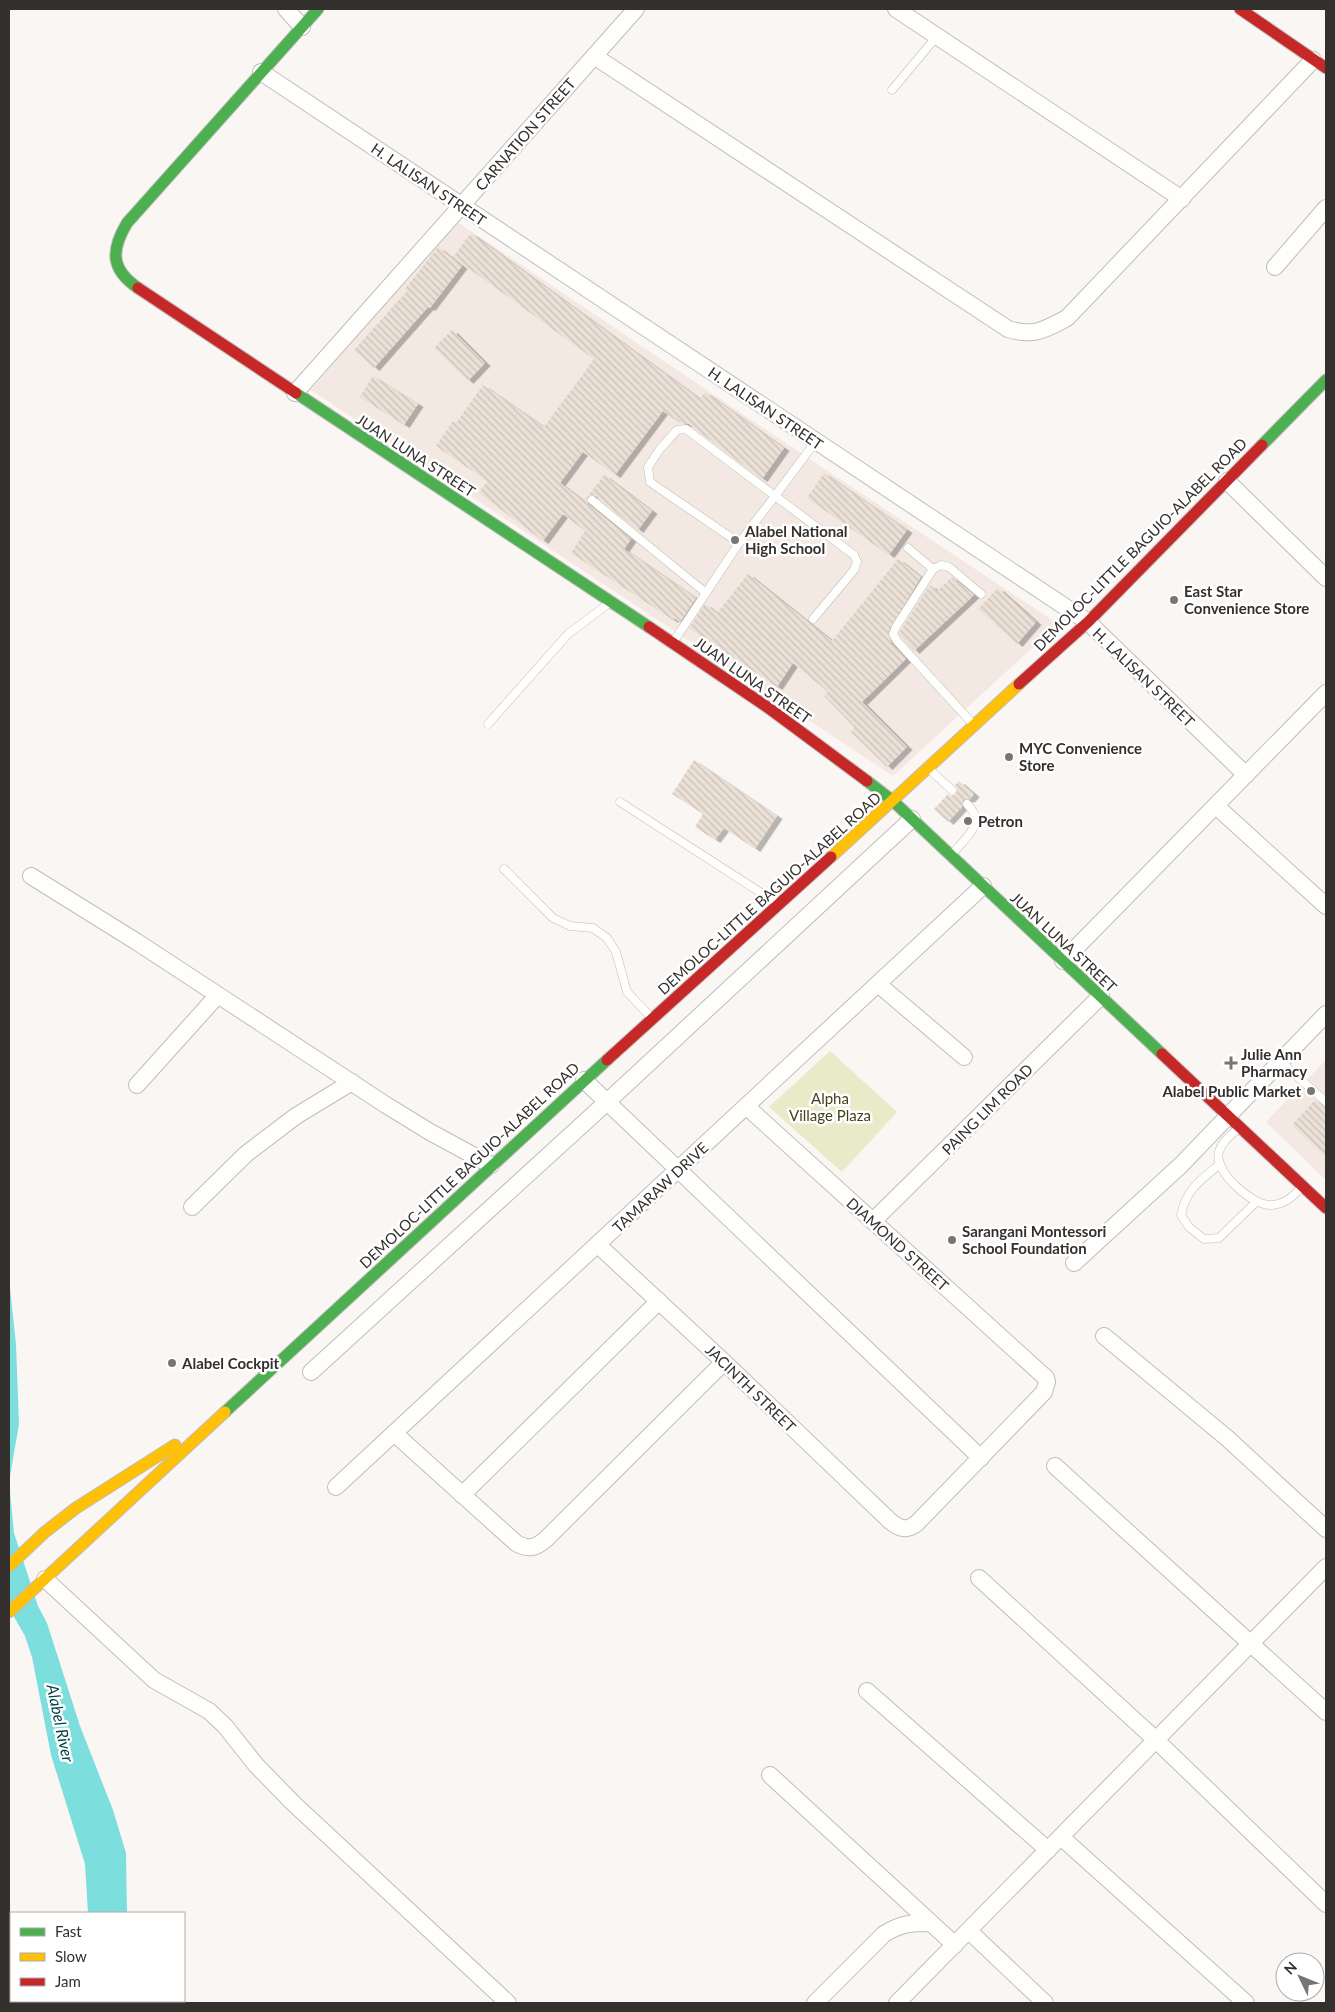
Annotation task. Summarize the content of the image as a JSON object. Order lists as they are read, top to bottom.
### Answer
{
  "streets": {
    "main road": ["JUAN LUNA STREET", "DEMOLOC-LITTLE BAGUIO-ALABEL ROAD"],
    "street": [
      "CARNATION STREET",
      "H. LALISAN STREET",
      "PAING LIM ROAD",
      "TAMARAW DRIVE",
      "DIAMOND STREET",
      "JACINTH STREET"
    ]
  },
  "crossings": [
    ["CARNATION STREET", "H. LALISAN STREET"],
    ["CARNATION STREET", "JUAN LUNA STREET"],
    ["H. LALISAN STREET", "JUAN LUNA STREET"],
    ["H. LALISAN STREET", "DEMOLOC-LITTLE BAGUIO-ALABEL ROAD"],
    ["JUAN LUNA STREET", "DEMOLOC-LITTLE BAGUIO-ALABEL ROAD"],
    ["JUAN LUNA STREET", "PAING LIM ROAD"],
    ["JUAN LUNA STREET", "TAMARAW DRIVE"],
    ["PAING LIM ROAD", "DIAMOND STREET"],
    ["TAMARAW DRIVE", "DIAMOND STREET"],
    ["TAMARAW DRIVE", "JACINTH STREET"],
    ["DIAMOND STREET", "JACINTH STREET"]
  ],
  "water": ["Alabel River"],
  "parks": ["Alpha Village Plaza"],
  "places": {
    "other": [
      "Alabel National High School",
      "East Star Convenience Store",
      "MYC Convenience Store",
      "Petron",
      "Alabel Public Market",
      "Sarangani Montessori School Foundation",
      "Alabel Cockpit"
    ],
    "health": ["Julie Ann Pharmacy"]
  },
  "legend": ["Fast", "Slow", "Jam"],
  "north": "top left"
}
